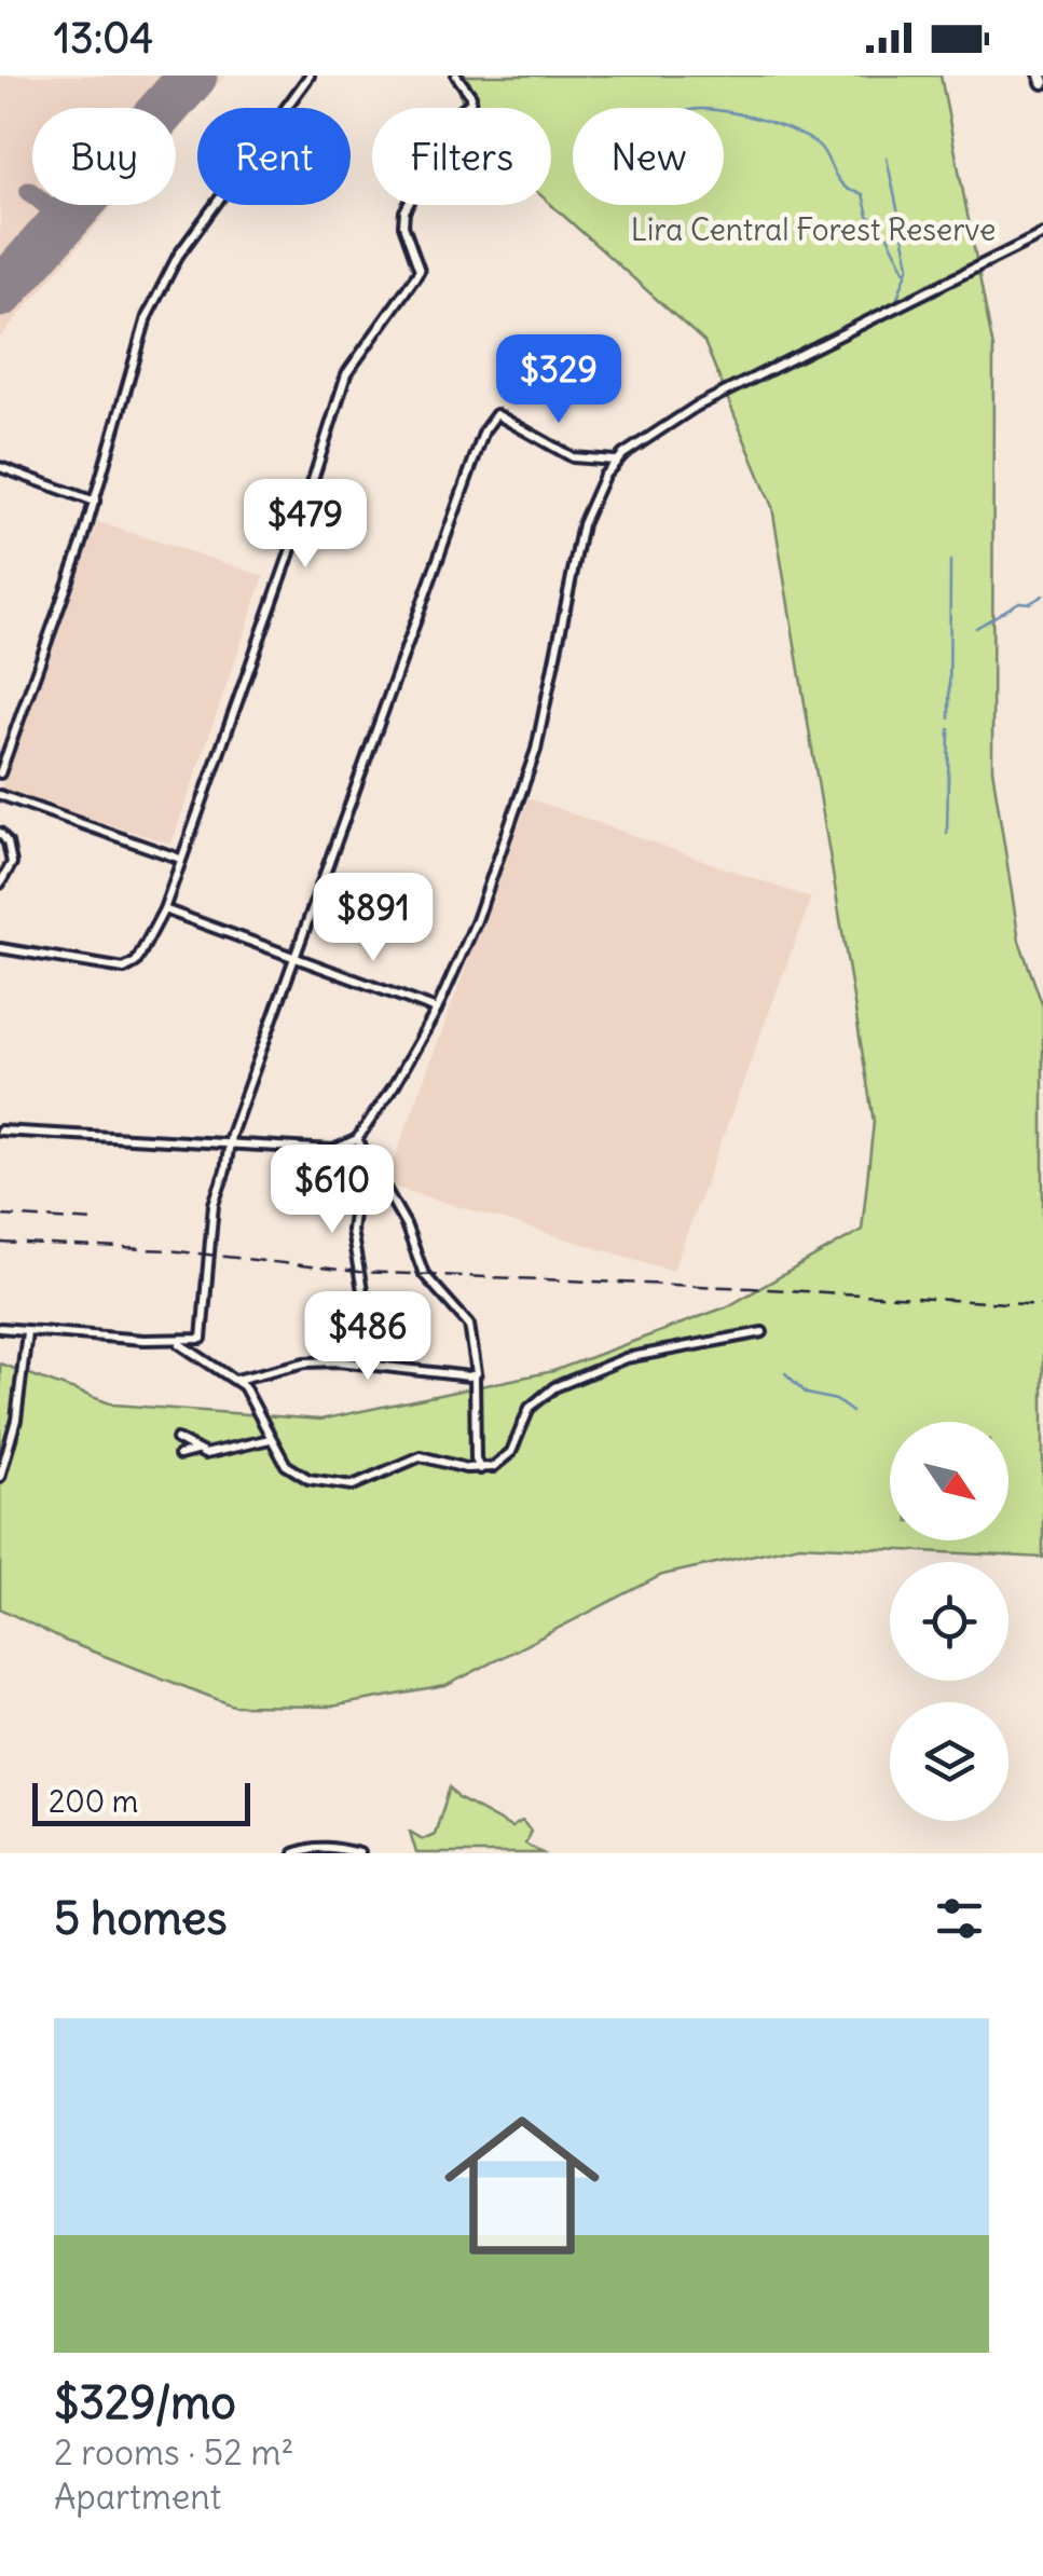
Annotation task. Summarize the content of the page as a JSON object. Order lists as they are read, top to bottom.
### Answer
{
  "parks": ["Lira Central Forest Reserve"],
  "scale_bar": "200 m",
  "north": "bottom right",
  "page": {
    "status": "13:04",
    "chip": [
      "Buy",
      "Rent",
      "Filters",
      "New"
    ],
    "price": [
      "$329",
      "$479",
      "$891",
      "$610",
      "$486"
    ],
    "scale": "200 m",
    "heading": "5 homes",
    "list": [
      {
        "name": "$329/mo",
        "note": "2 rooms · 52 m² · Apartment"
      }
    ]
  }
}
